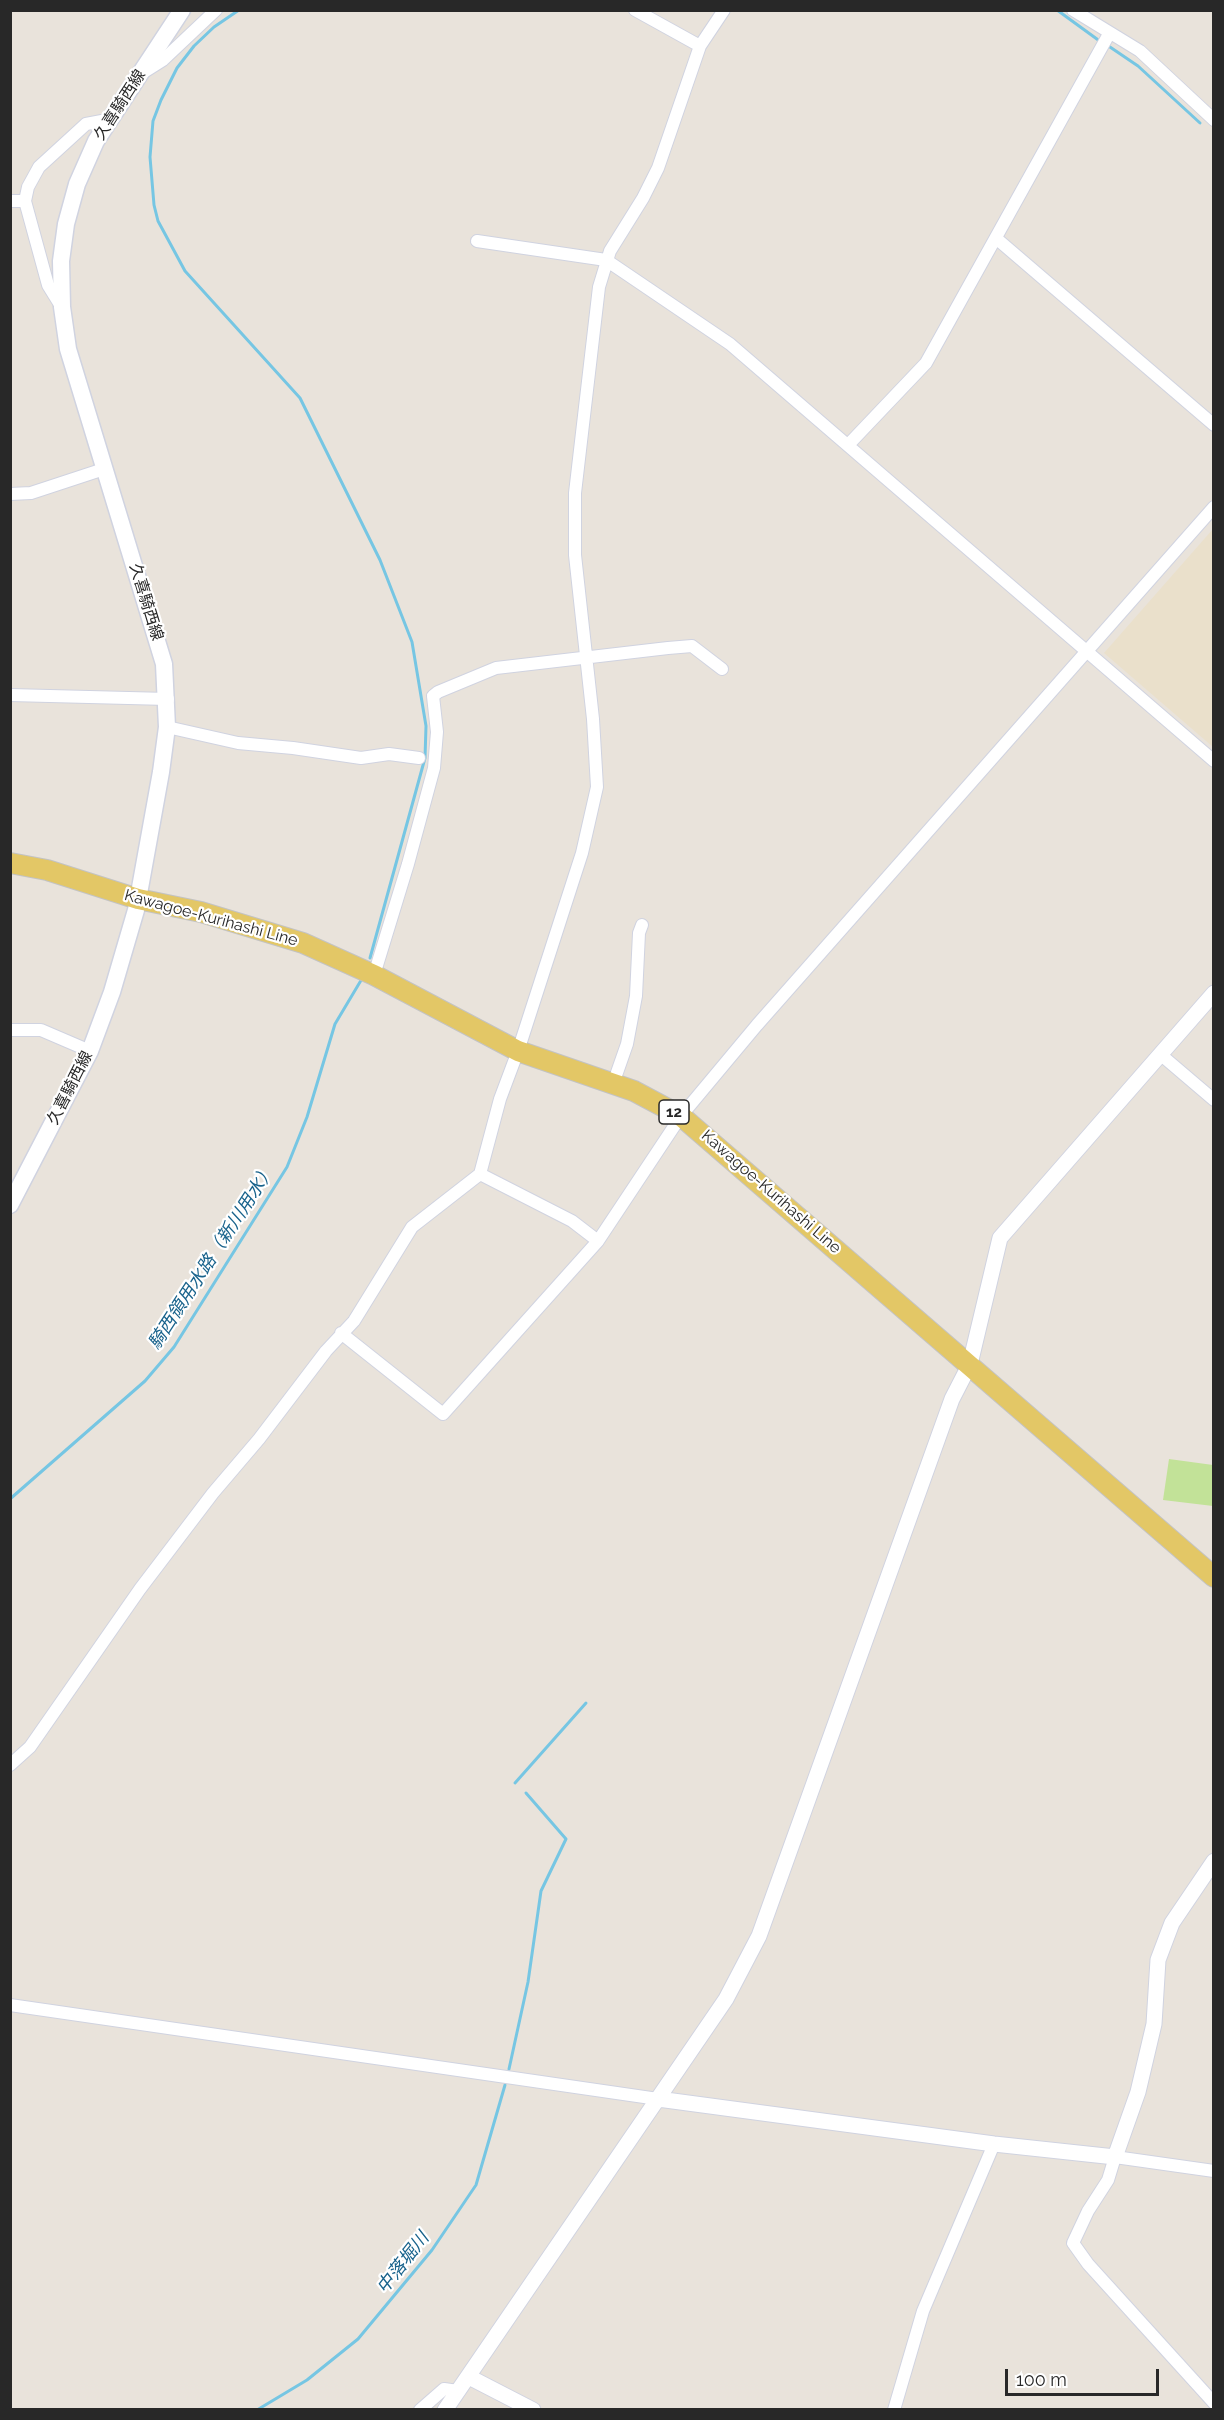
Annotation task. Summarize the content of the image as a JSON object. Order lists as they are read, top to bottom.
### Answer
{
  "streets": {
    "main road": ["久喜騎西線", "Kawagoe-Kurihashi Line", "12"]
  },
  "crossings": [
    ["久喜騎西線", "Kawagoe-Kurihashi Line"]
  ],
  "water": ["騎西領用水路（新川用水）", "中落堀川"],
  "scale_bar": "100 m"
}
